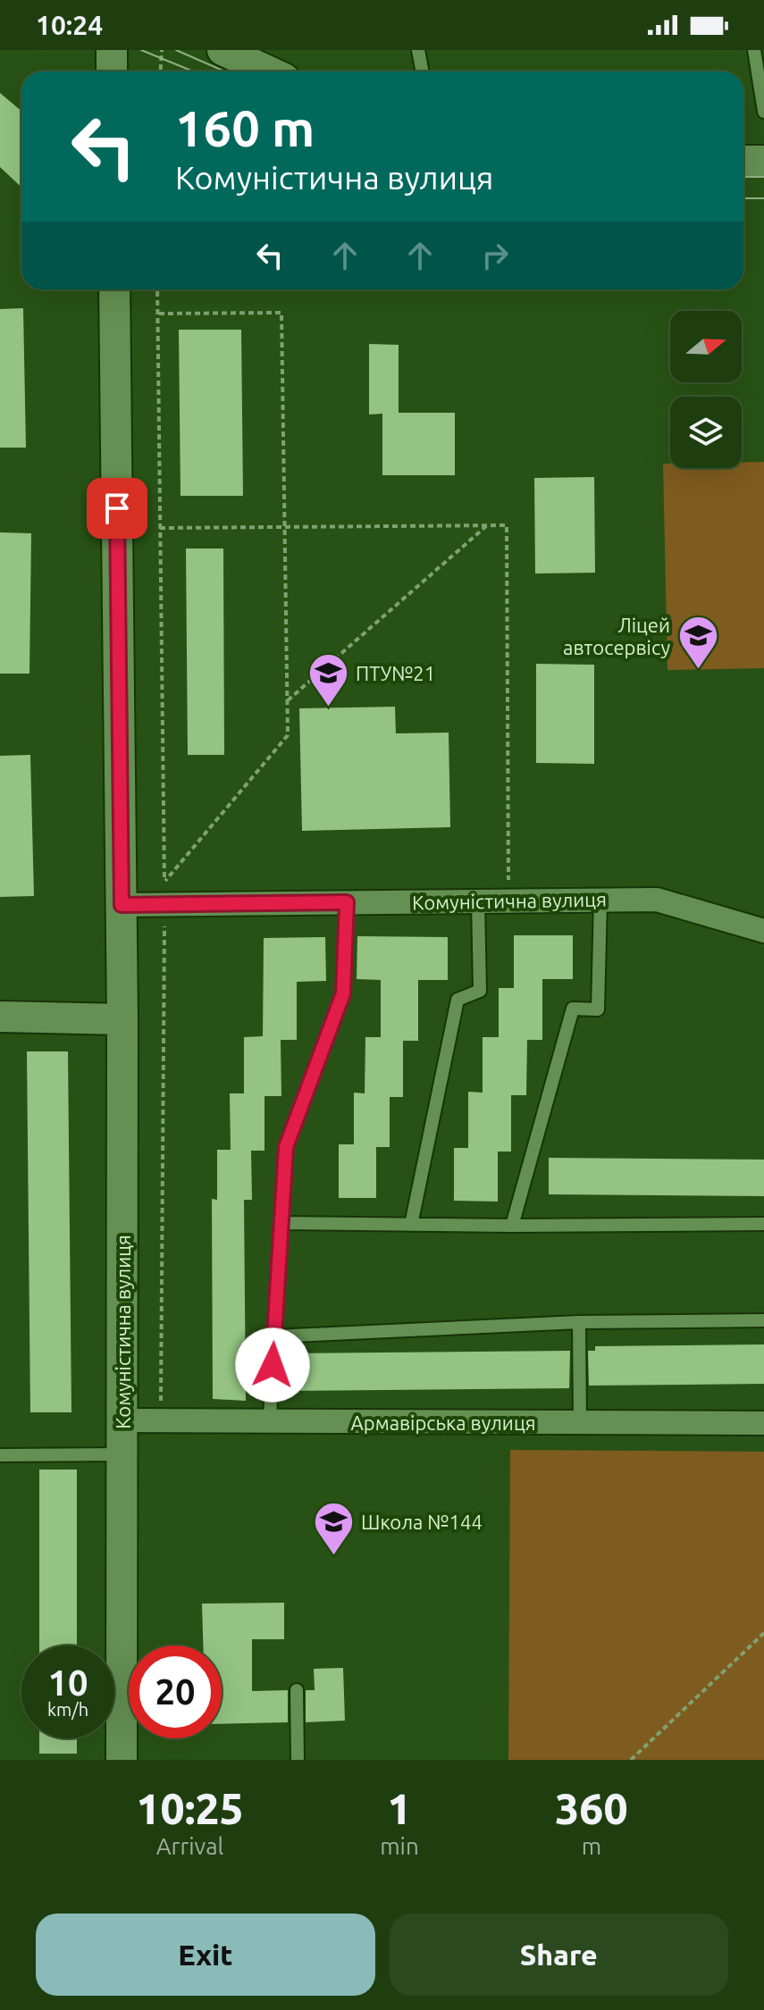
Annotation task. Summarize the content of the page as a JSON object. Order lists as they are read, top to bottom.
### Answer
{
  "streets": {
    "street": ["Комуністична вулиця", "Армавірська вулиця"]
  },
  "crossings": [
    ["Комуністична вулиця", "Армавірська вулиця"]
  ],
  "places": {
    "school or university": ["Ліцей автосервісу", "ПТУ№21", "Школа №144"]
  },
  "north": "right",
  "page": {
    "status": "10:24",
    "turn": ["160 m", "Комуністична вулиця"],
    "speed": "10 km/h",
    "limit": "20",
    "eta": [
      "10:25",
      "Arrival",
      "1",
      "min",
      "360",
      "m"
    ],
    "buttons": ["Exit", "Share"]
  }
}
